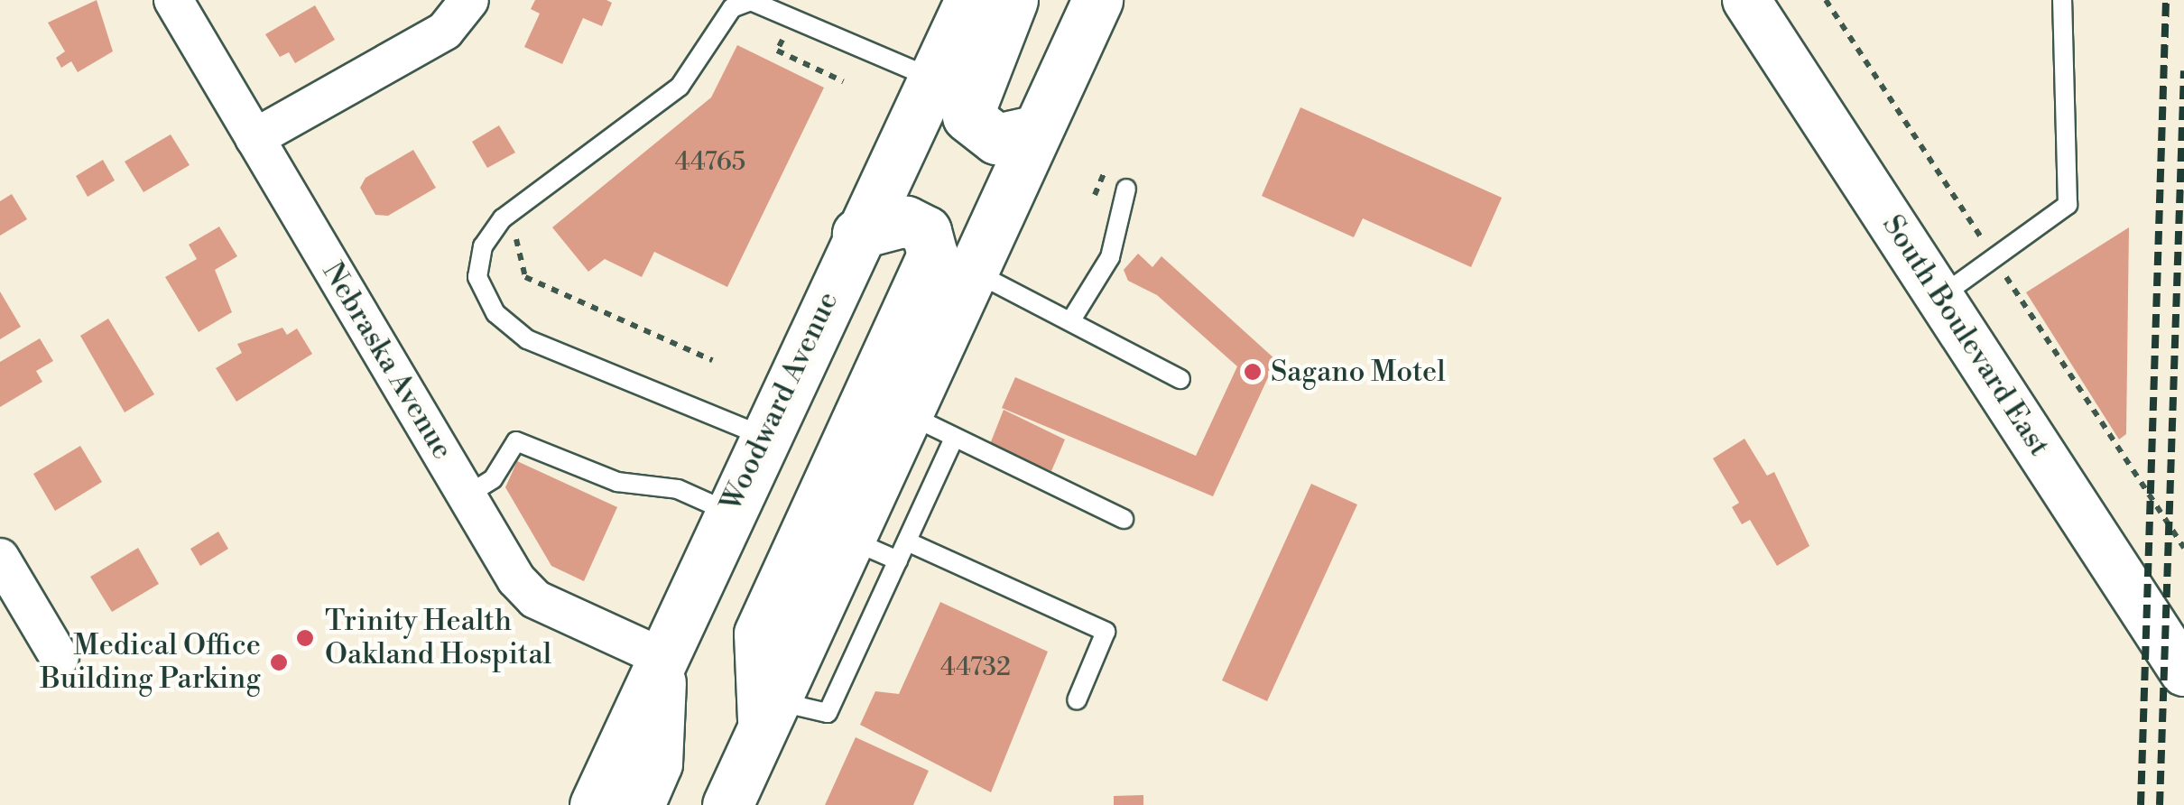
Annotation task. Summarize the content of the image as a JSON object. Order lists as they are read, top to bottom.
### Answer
{
  "streets": {
    "main road": ["Woodward Avenue"],
    "street": ["South Boulevard East", "Nebraska Avenue"]
  },
  "crossings": [
    ["Nebraska Avenue", "Woodward Avenue"]
  ],
  "places": ["Sagano Motel", "Trinity Health Oakland Hospital", "Medical Office Building Parking"],
  "house_numbers": ["44765", "44732"]
}
